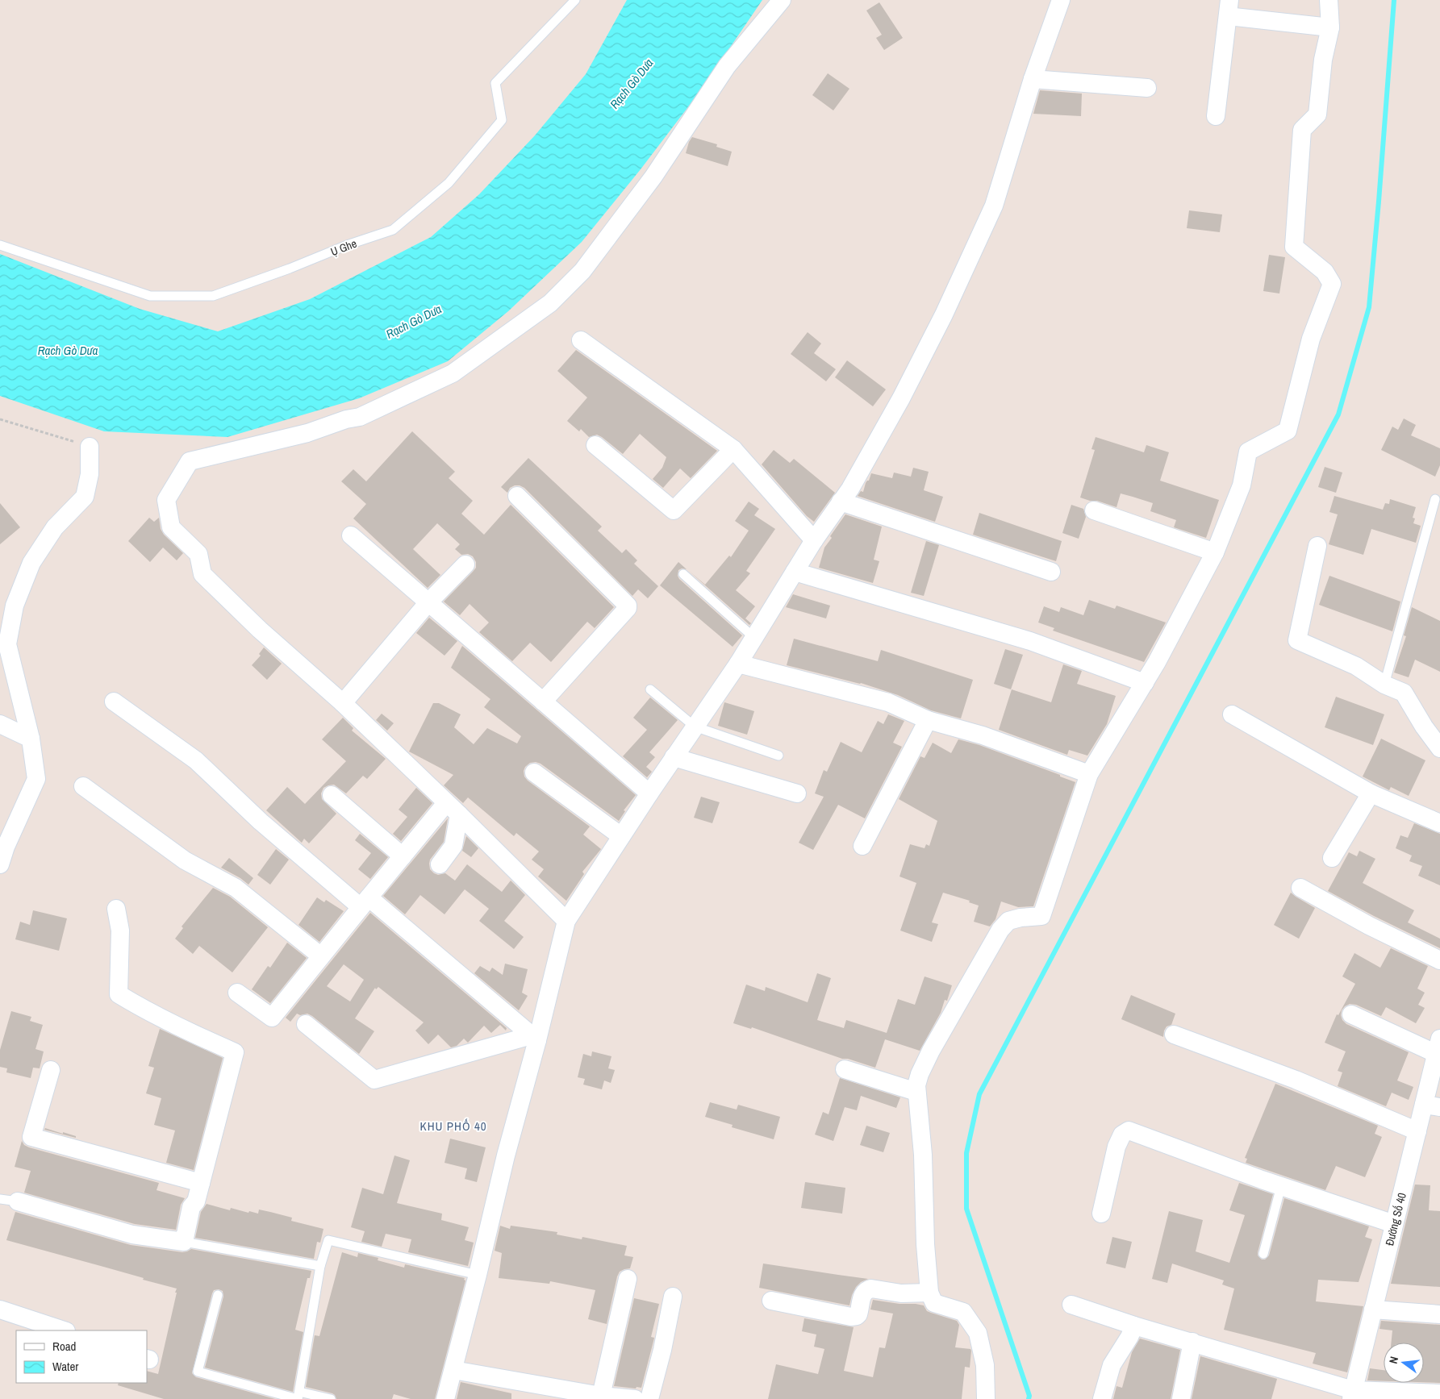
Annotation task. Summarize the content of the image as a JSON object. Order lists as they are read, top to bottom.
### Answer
{
  "streets": {
    "street": ["Đường Số 40"],
    "lane": ["Ụ Ghe"]
  },
  "districts": ["KHU PHỐ 40"],
  "water": ["Rạch Gò Dưa"],
  "legend": ["Road", "Water"],
  "north": "left"
}
